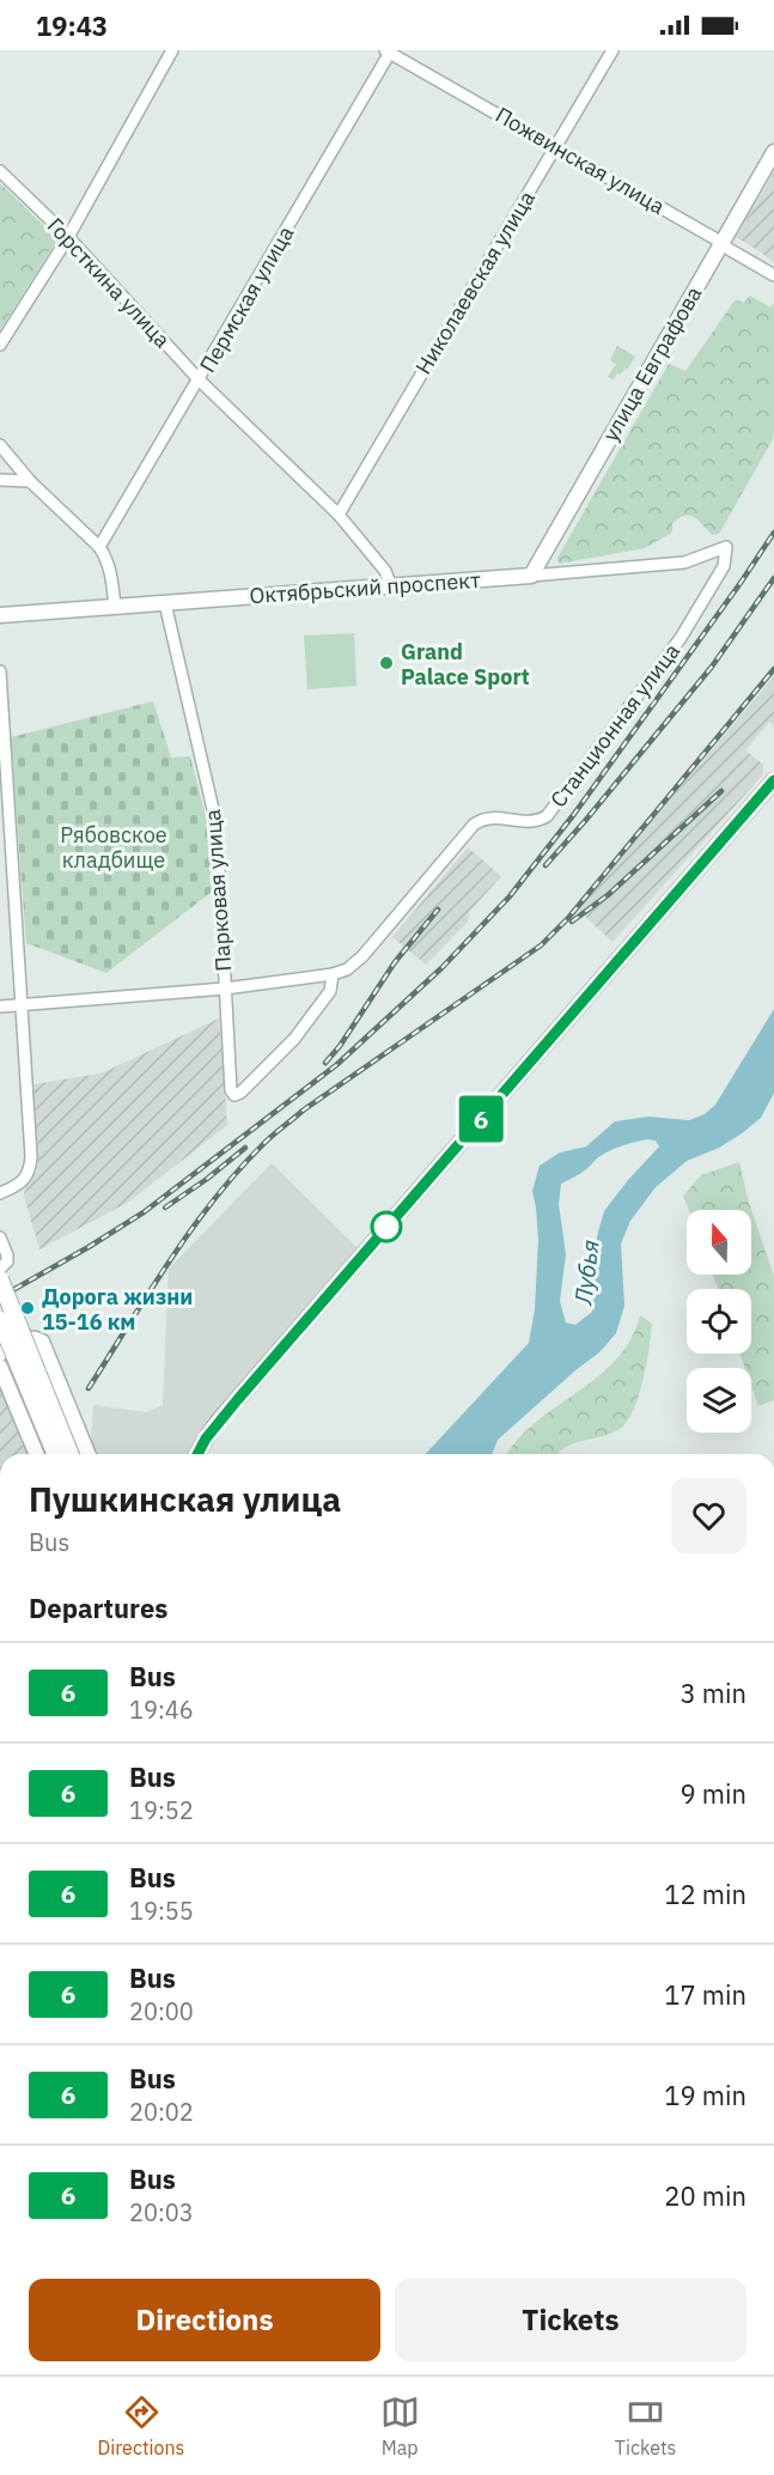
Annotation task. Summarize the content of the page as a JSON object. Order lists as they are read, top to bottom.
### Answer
{
  "streets": {
    "street": [
      "Пожвинская улица",
      "Горсткина улица",
      "Николаевская улица",
      "Пермская улица",
      "улица Евграфова",
      "Октябрьский проспект",
      "Станционная улица",
      "Парковая улица"
    ]
  },
  "crossings": [
    ["Пожвинская улица", "Николаевская улица"],
    ["Пожвинская улица", "Пермская улица"],
    ["Пожвинская улица", "улица Евграфова"],
    ["Горсткина улица", "Николаевская улица"],
    ["Горсткина улица", "Пермская улица"],
    ["Горсткина улица", "Октябрьский проспект"],
    ["улица Евграфова", "Октябрьский проспект"],
    ["Октябрьский проспект", "Станционная улица"],
    ["Октябрьский проспект", "Парковая улица"],
    ["Станционная улица", "Парковая улица"]
  ],
  "water": ["Лубья"],
  "parks": ["Рябовское кладбище"],
  "places": ["Grand Palace Sport", "Дорога жизни 15-16 км"],
  "lines": ["bus line 6"],
  "north": "top",
  "page": {
    "status": "19:43",
    "on_map": "6",
    "heading": [
      ["Пушкинская улица", "Bus"],
      "Departures"
    ],
    "list": [
      {
        "mark": "6",
        "name": "Bus",
        "note": "19:46",
        "value": "3 min"
      },
      {
        "mark": "6",
        "name": "Bus",
        "note": "19:52",
        "value": "9 min"
      },
      {
        "mark": "6",
        "name": "Bus",
        "note": "19:55",
        "value": "12 min"
      },
      {
        "mark": "6",
        "name": "Bus",
        "note": "20:00",
        "value": "17 min"
      },
      {
        "mark": "6",
        "name": "Bus",
        "note": "20:02",
        "value": "19 min"
      },
      {
        "mark": "6",
        "name": "Bus",
        "note": "20:03",
        "value": "20 min"
      }
    ],
    "buttons": ["Directions", "Tickets"],
    "tabs": ["Directions", "Map", "Tickets"]
  }
}
